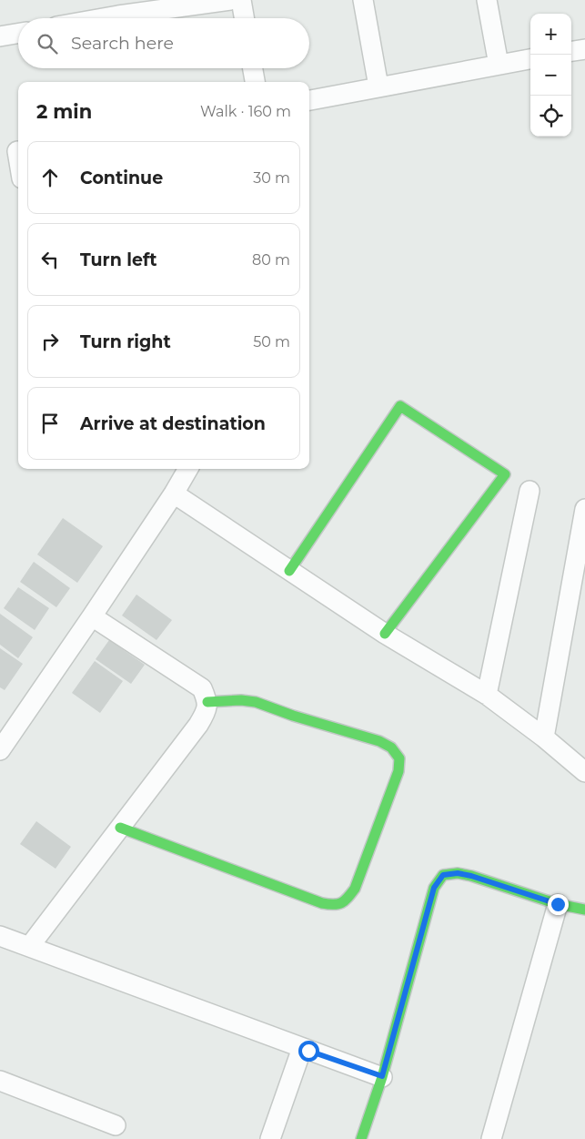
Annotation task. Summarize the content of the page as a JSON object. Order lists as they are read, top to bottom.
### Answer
{
  "page": {
    "map_buttons": ["+", "−"],
    "search": "Search here",
    "heading": ["2 min", "Walk · 160 m"],
    "list": [
      ["Continue", "30 m"],
      ["Turn left", "80 m"],
      ["Turn right", "50 m"],
      "Arrive at destination"
    ]
  }
}
